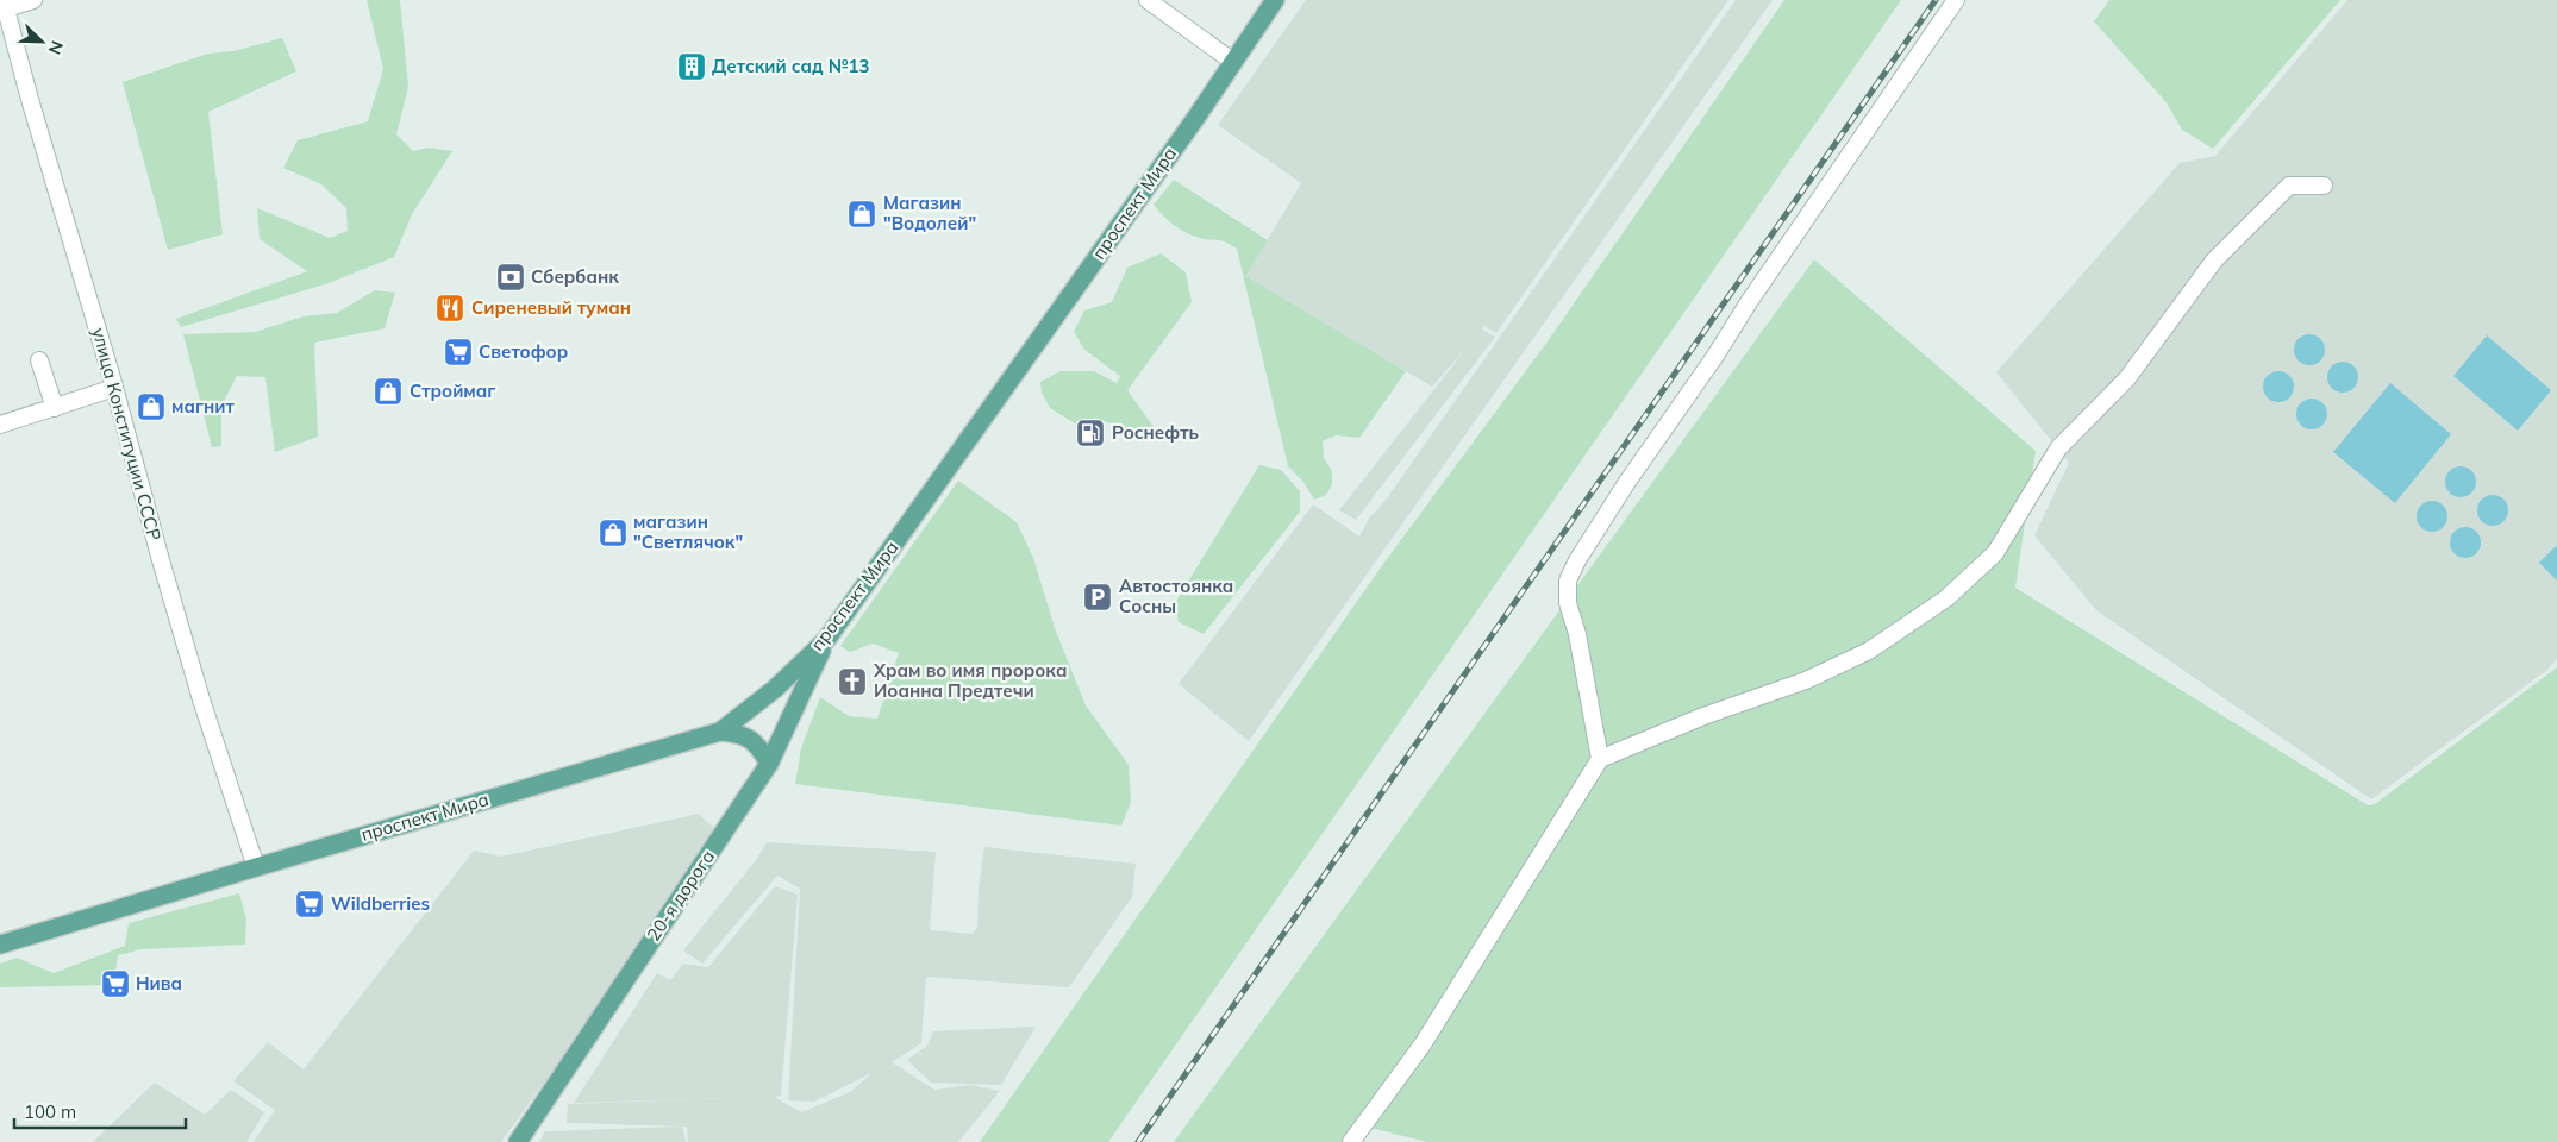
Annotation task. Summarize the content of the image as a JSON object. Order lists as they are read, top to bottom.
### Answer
{
  "streets": {
    "main road": ["проспект Мира", "20-я дорога"],
    "street": ["улица Конституции СССР"]
  },
  "crossings": [
    ["проспект Мира", "улица Конституции СССР"],
    ["проспект Мира", "20-я дорога"]
  ],
  "places": {
    "building": ["Детский сад №13"],
    "shop": [
      "Магазин \"Водолей\"",
      "Строймаг",
      "магнит",
      "магазин \"Светлячок\""
    ],
    "bank": ["Сбербанк"],
    "restaurant": ["Сиреневый туман"],
    "supermarket": ["Светофор", "Wildberries", "Нива"],
    "fuel station": ["Роснефть"],
    "parking": ["Автостоянка Сосны"],
    "church": ["Храм во имя пророка Иоанна Предтечи"]
  },
  "scale_bar": "100 m",
  "north": "bottom right"
}
